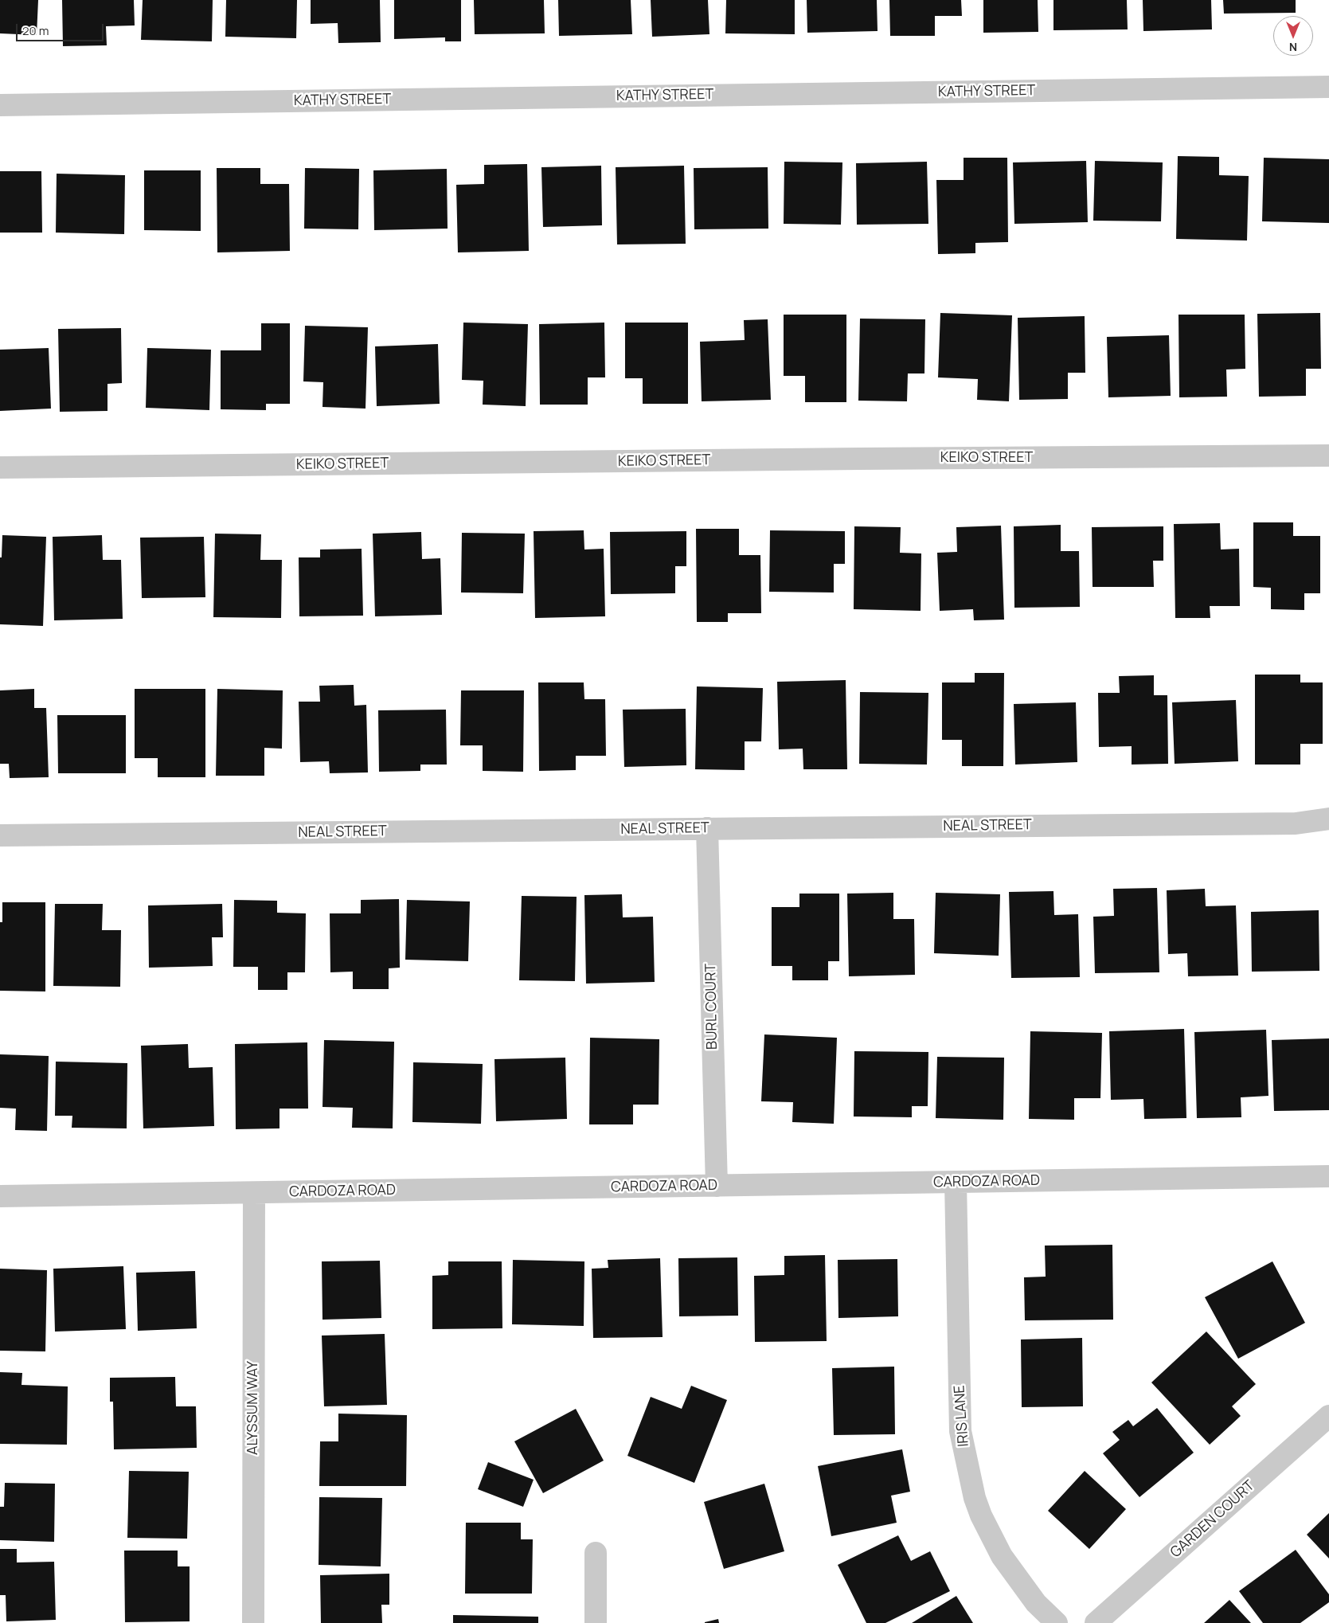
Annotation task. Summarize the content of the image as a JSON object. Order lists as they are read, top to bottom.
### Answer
{
  "streets": {
    "street": [
      "KATHY STREET",
      "KEIKO STREET",
      "NEAL STREET",
      "BURL COURT",
      "CARDOZA ROAD",
      "ALYSSUM WAY",
      "IRIS LANE",
      "GARDEN COURT"
    ]
  },
  "crossings": [
    ["NEAL STREET", "BURL COURT"],
    ["BURL COURT", "CARDOZA ROAD"],
    ["CARDOZA ROAD", "ALYSSUM WAY"],
    ["CARDOZA ROAD", "IRIS LANE"]
  ],
  "scale_bar": "20 m",
  "north": "bottom"
}
